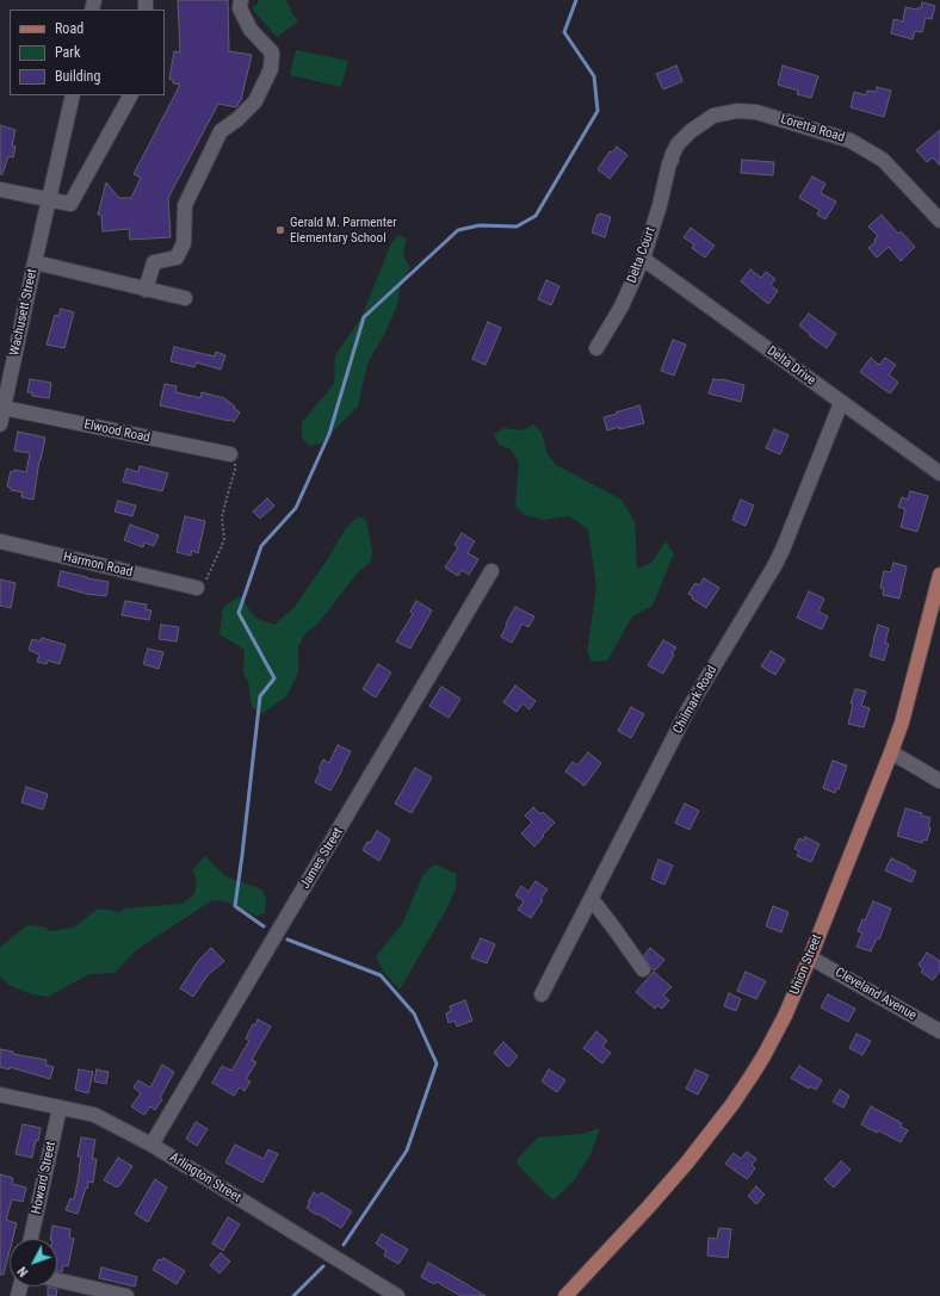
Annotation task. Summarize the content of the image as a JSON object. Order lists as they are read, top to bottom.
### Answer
{
  "streets": {
    "main road": ["Union Street"],
    "street": [
      "Loretta Road",
      "Delta Court",
      "Wachusett Street",
      "Delta Drive",
      "Elwood Road",
      "Harmon Road",
      "Chilmark Road",
      "James Street",
      "Cleveland Avenue",
      "Howard Street",
      "Arlington Street"
    ]
  },
  "crossings": [
    ["Loretta Road", "Delta Court"],
    ["Delta Court", "Delta Drive"],
    ["Wachusett Street", "Elwood Road"],
    ["Delta Drive", "Chilmark Road"],
    ["James Street", "Arlington Street"],
    ["Union Street", "Cleveland Avenue"],
    ["Howard Street", "Arlington Street"]
  ],
  "places": ["Gerald M. Parmenter Elementary School"],
  "legend": ["Road", "Park", "Building"],
  "north": "bottom left"
}
